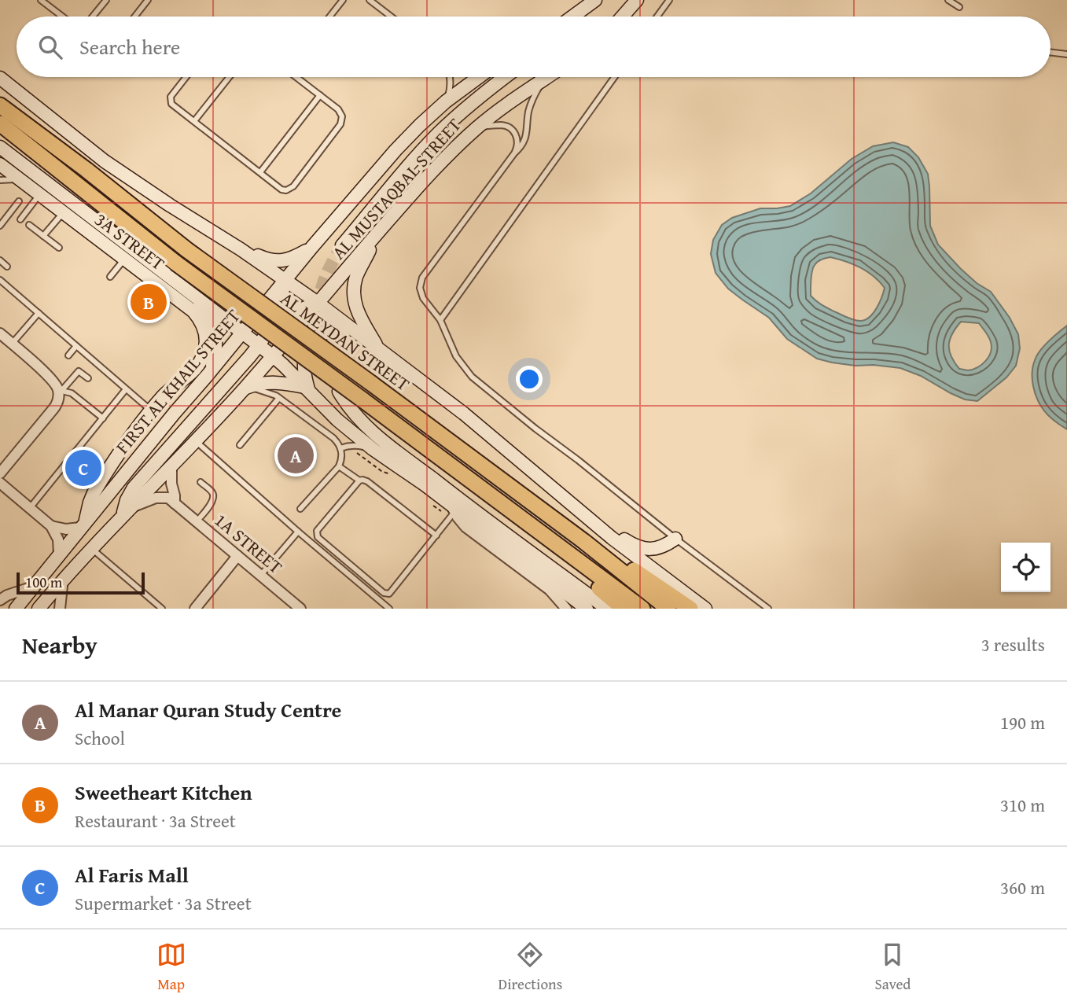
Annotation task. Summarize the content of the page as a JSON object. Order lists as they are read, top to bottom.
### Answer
{
  "streets": {
    "main road": [
      "AL MUSTAQBAL STREET",
      "3A STREET",
      "AL MEYDAN STREET",
      "FIRST AL KHAIL STREET"
    ],
    "street": ["1A STREET"]
  },
  "crossings": [
    ["AL MUSTAQBAL STREET", "FIRST AL KHAIL STREET"],
    ["3A STREET", "FIRST AL KHAIL STREET"]
  ],
  "scale_bar": "100 m",
  "page": {
    "search": "Search here",
    "pins": ["B", "A", "C"],
    "scale": "100 m",
    "heading": ["Nearby", "3 results"],
    "list": [
      {
        "mark": "A",
        "name": "Al Manar Quran Study Centre",
        "note": "School",
        "value": "190 m"
      },
      {
        "mark": "B",
        "name": "Sweetheart Kitchen",
        "note": "Restaurant · 3a Street",
        "value": "310 m"
      },
      {
        "mark": "C",
        "name": "Al Faris Mall",
        "note": "Supermarket · 3a Street",
        "value": "360 m"
      }
    ],
    "nav": ["Map", "Directions", "Saved"]
  }
}
